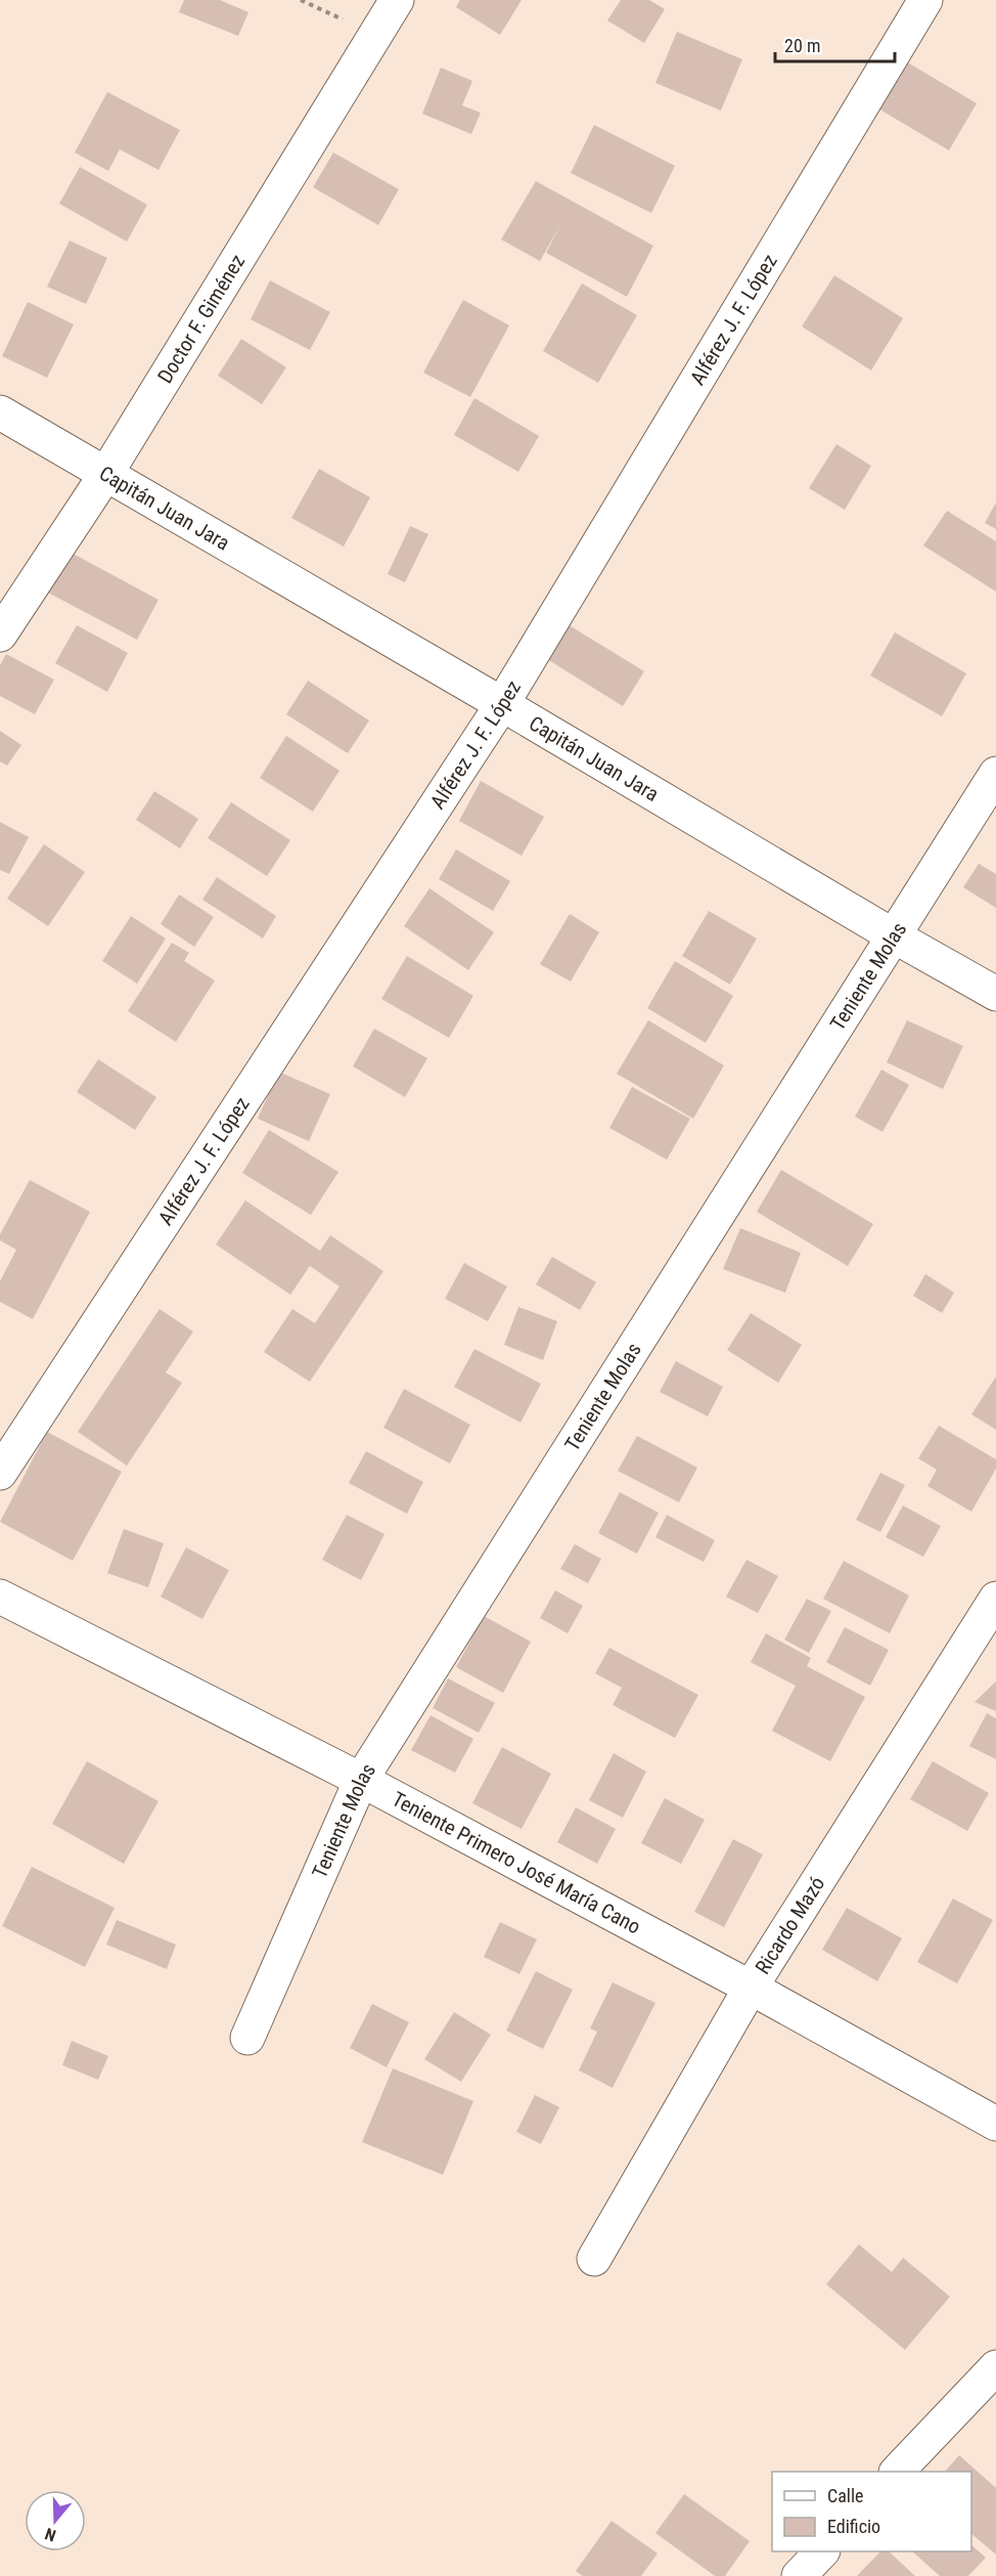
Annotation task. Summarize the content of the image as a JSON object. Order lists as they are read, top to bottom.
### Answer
{
  "streets": {
    "street": [
      "Doctor F. Giménez",
      "Alférez J. F. López",
      "Capitán Juan Jara",
      "Teniente Molas",
      "Teniente Primero José María Cano",
      "Ricardo Mazó"
    ]
  },
  "crossings": [
    ["Doctor F. Giménez", "Capitán Juan Jara"],
    ["Alférez J. F. López", "Capitán Juan Jara"],
    ["Capitán Juan Jara", "Teniente Molas"],
    ["Teniente Molas", "Teniente Primero José María Cano"],
    ["Teniente Primero José María Cano", "Ricardo Mazó"]
  ],
  "legend": ["Calle", "Edificio"],
  "scale_bar": "20 m",
  "north": "bottom"
}
